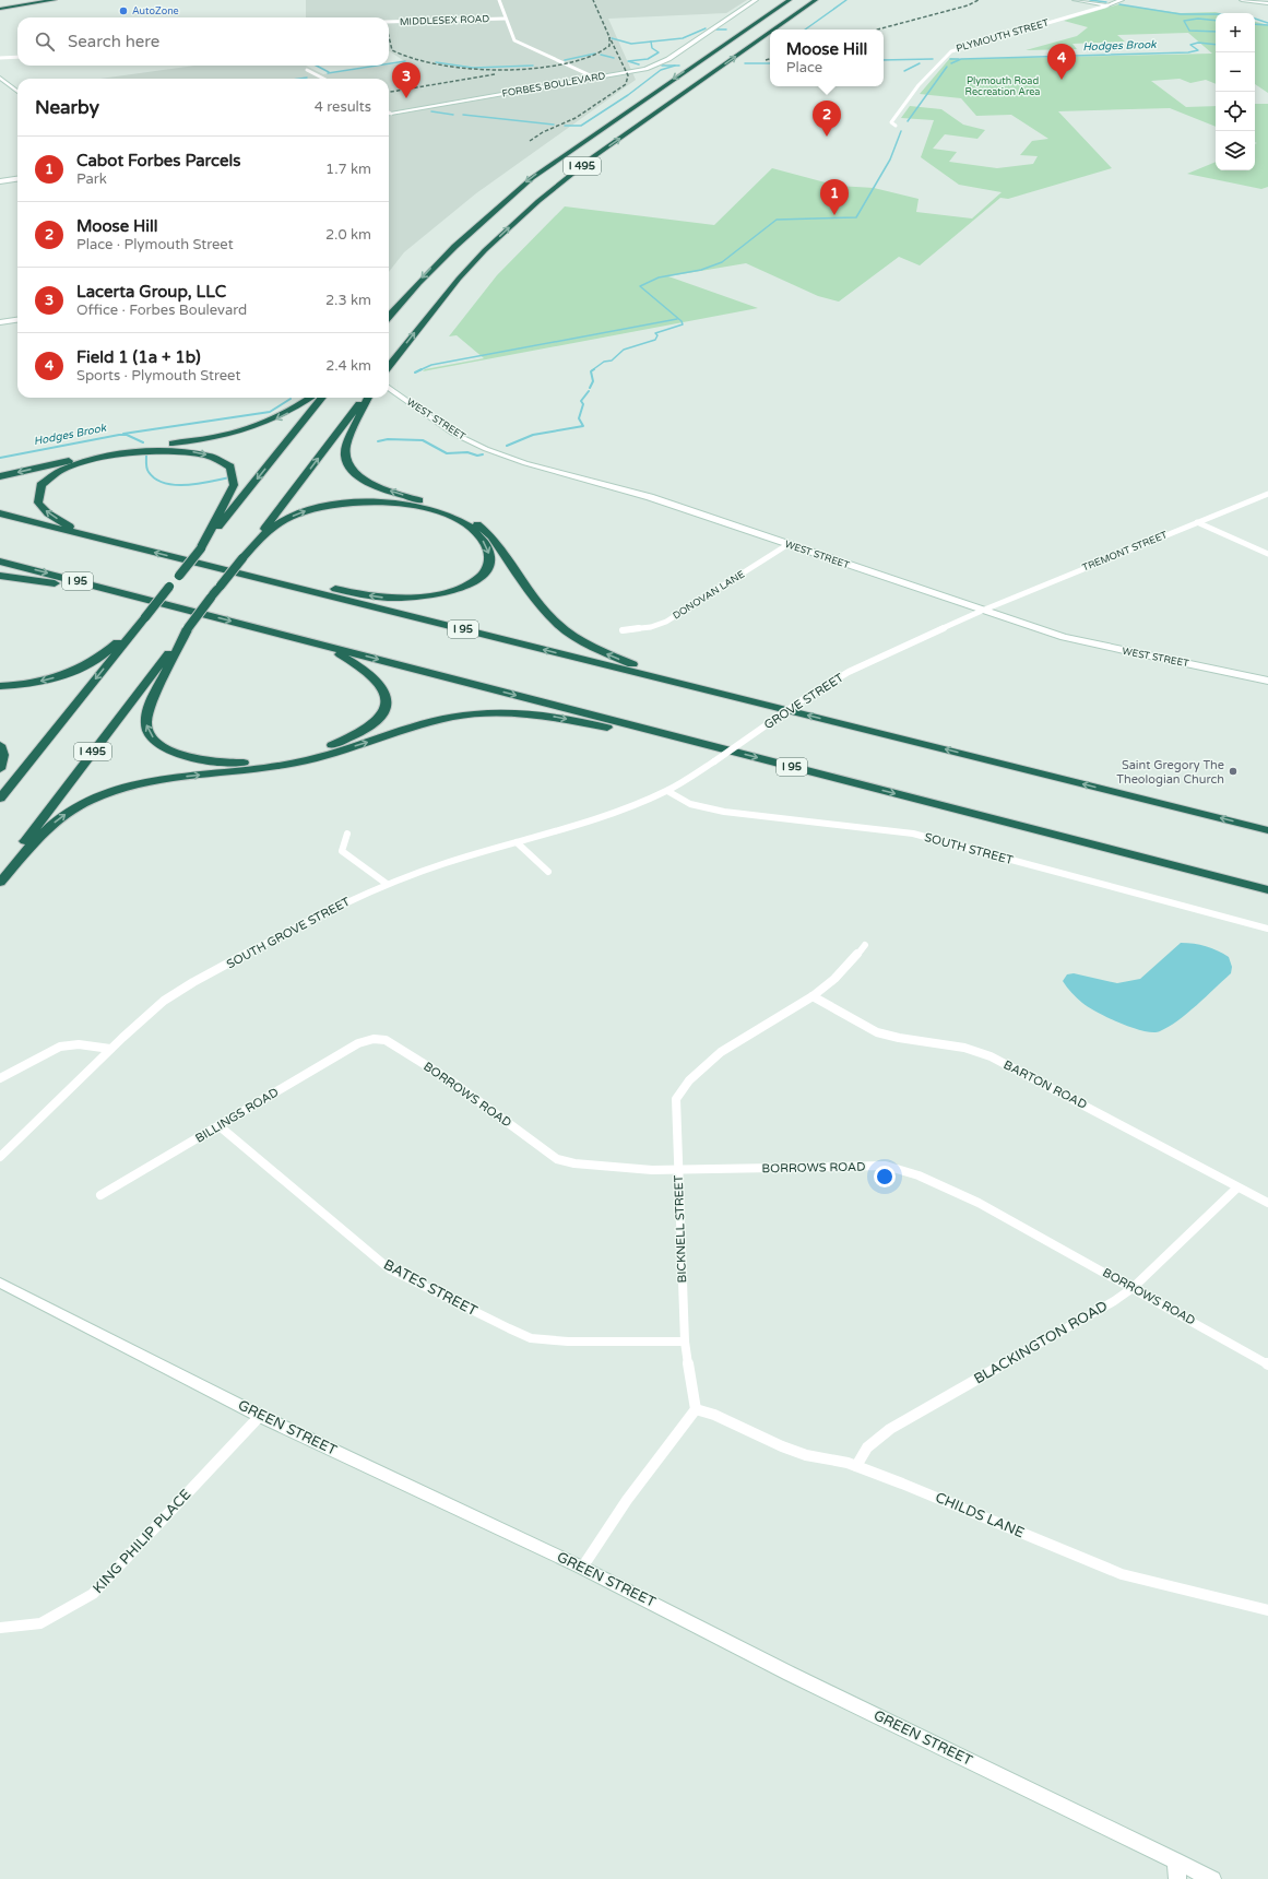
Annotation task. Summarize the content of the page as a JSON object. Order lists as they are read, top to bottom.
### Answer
{
  "streets": {
    "highway": ["I 495", "I 95"],
    "street": [
      "MIDDLESEX ROAD",
      "PLYMOUTH STREET",
      "FORBES BOULEVARD",
      "WEST STREET",
      "TREMONT STREET",
      "DONOVAN LANE",
      "GROVE STREET",
      "SOUTH STREET",
      "SOUTH GROVE STREET",
      "BARTON ROAD",
      "BORROWS ROAD",
      "BILLINGS ROAD",
      "BICKNELL STREET",
      "BATES STREET",
      "BLACKINGTON ROAD",
      "GREEN STREET",
      "CHILDS LANE",
      "KING PHILIP PLACE"
    ]
  },
  "crossings": [
    ["WEST STREET", "TREMONT STREET"],
    ["WEST STREET", "DONOVAN LANE"],
    ["WEST STREET", "GROVE STREET"],
    ["TREMONT STREET", "GROVE STREET"],
    ["GROVE STREET", "SOUTH STREET"],
    ["GROVE STREET", "SOUTH GROVE STREET"],
    ["BARTON ROAD", "BICKNELL STREET"],
    ["BARTON ROAD", "BLACKINGTON ROAD"],
    ["BORROWS ROAD", "BILLINGS ROAD"],
    ["BORROWS ROAD", "BICKNELL STREET"],
    ["BORROWS ROAD", "BLACKINGTON ROAD"],
    ["BILLINGS ROAD", "BATES STREET"],
    ["BICKNELL STREET", "BATES STREET"],
    ["BICKNELL STREET", "CHILDS LANE"],
    ["BLACKINGTON ROAD", "CHILDS LANE"],
    ["GREEN STREET", "KING PHILIP PLACE"]
  ],
  "water": ["Hodges Brook"],
  "parks": ["Plymouth Road Recreation Area"],
  "places": ["AutoZone", "Saint Gregory The Theologian Church"],
  "page": {
    "map_buttons": ["+", "−"],
    "search": "Search here",
    "popup": ["Moose Hill", "Place"],
    "pins": [
      "4",
      "3",
      "2",
      "1"
    ],
    "heading": ["Nearby", "4 results"],
    "list": [
      {
        "mark": "1",
        "name": "Cabot Forbes Parcels",
        "note": "Park",
        "value": "1.7 km"
      },
      {
        "mark": "2",
        "name": "Moose Hill",
        "note": "Place · Plymouth Street",
        "value": "2.0 km"
      },
      {
        "mark": "3",
        "name": "Lacerta Group, LLC",
        "note": "Office · Forbes Boulevard",
        "value": "2.3 km"
      },
      {
        "mark": "4",
        "name": "Field 1 (1a + 1b)",
        "note": "Sports · Plymouth Street",
        "value": "2.4 km"
      }
    ]
  }
}
